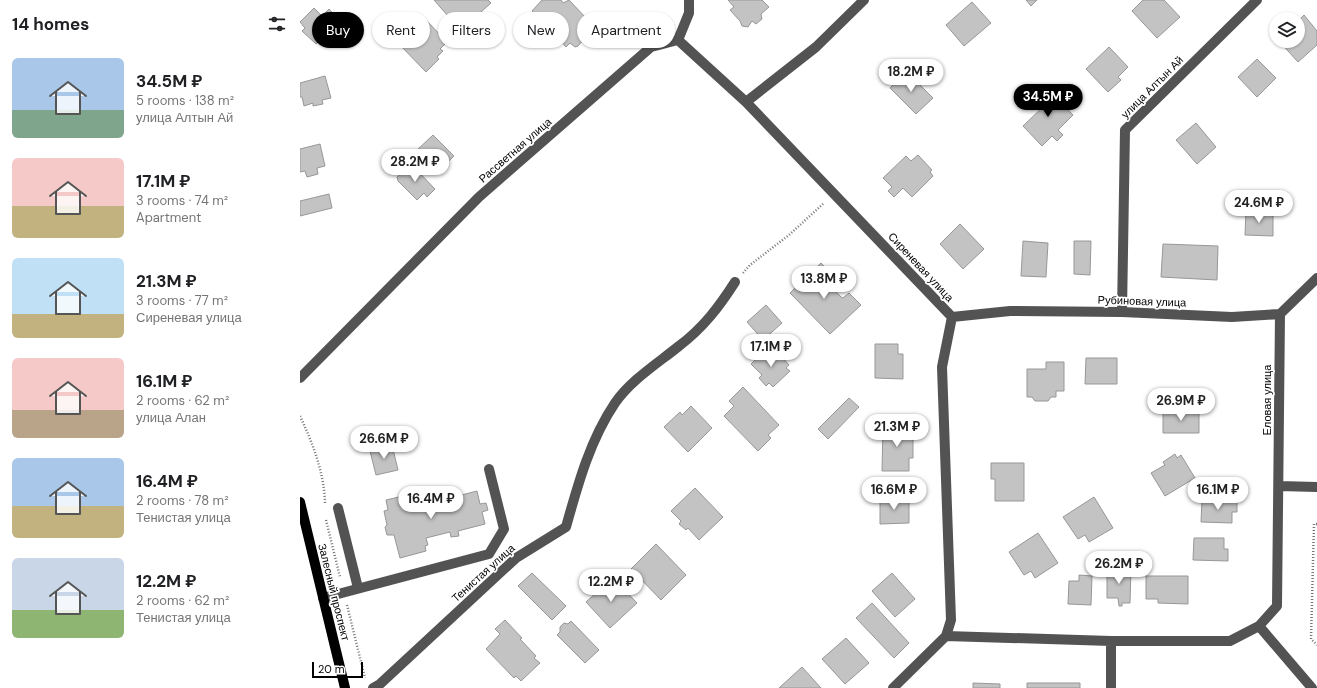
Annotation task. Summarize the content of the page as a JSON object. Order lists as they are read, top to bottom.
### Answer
{
  "streets": {
    "main road": ["Залесный проспект"],
    "street": [
      "улица Алтын Ай",
      "Рассветная улица",
      "Сиреневая улица",
      "Рубиновая улица",
      "Еловая улица",
      "Тенистая улица"
    ]
  },
  "crossings": [
    ["улица Алтын Ай", "Рубиновая улица"],
    ["Рассветная улица", "Сиреневая улица"],
    ["Сиреневая улица", "Рубиновая улица"],
    ["Рубиновая улица", "Еловая улица"]
  ],
  "scale_bar": "20 m",
  "page": {
    "heading": "14 homes",
    "chip": [
      "Buy",
      "Rent",
      "Filters",
      "New",
      "Apartment"
    ],
    "list": [
      {
        "name": "34.5M ₽",
        "note": "5 rooms · 138 m² · улица Алтын Ай"
      },
      {
        "name": "17.1M ₽",
        "note": "3 rooms · 74 m² · Apartment"
      },
      {
        "name": "21.3M ₽",
        "note": "3 rooms · 77 m² · Сиреневая улица"
      },
      {
        "name": "16.1M ₽",
        "note": "2 rooms · 62 m² · улица Алан"
      },
      {
        "name": "16.4M ₽",
        "note": "2 rooms · 78 m² · Тенистая улица"
      },
      {
        "name": "12.2M ₽",
        "note": "2 rooms · 62 m² · Тенистая улица"
      }
    ],
    "price": [
      "18.2M ₽",
      "34.5M ₽",
      "28.2M ₽",
      "24.6M ₽",
      "13.8M ₽",
      "17.1M ₽",
      "26.9M ₽",
      "21.3M ₽",
      "26.6M ₽",
      "16.6M ₽",
      "16.1M ₽",
      "16.4M ₽",
      "26.2M ₽",
      "12.2M ₽"
    ],
    "scale": "20 m"
  }
}
